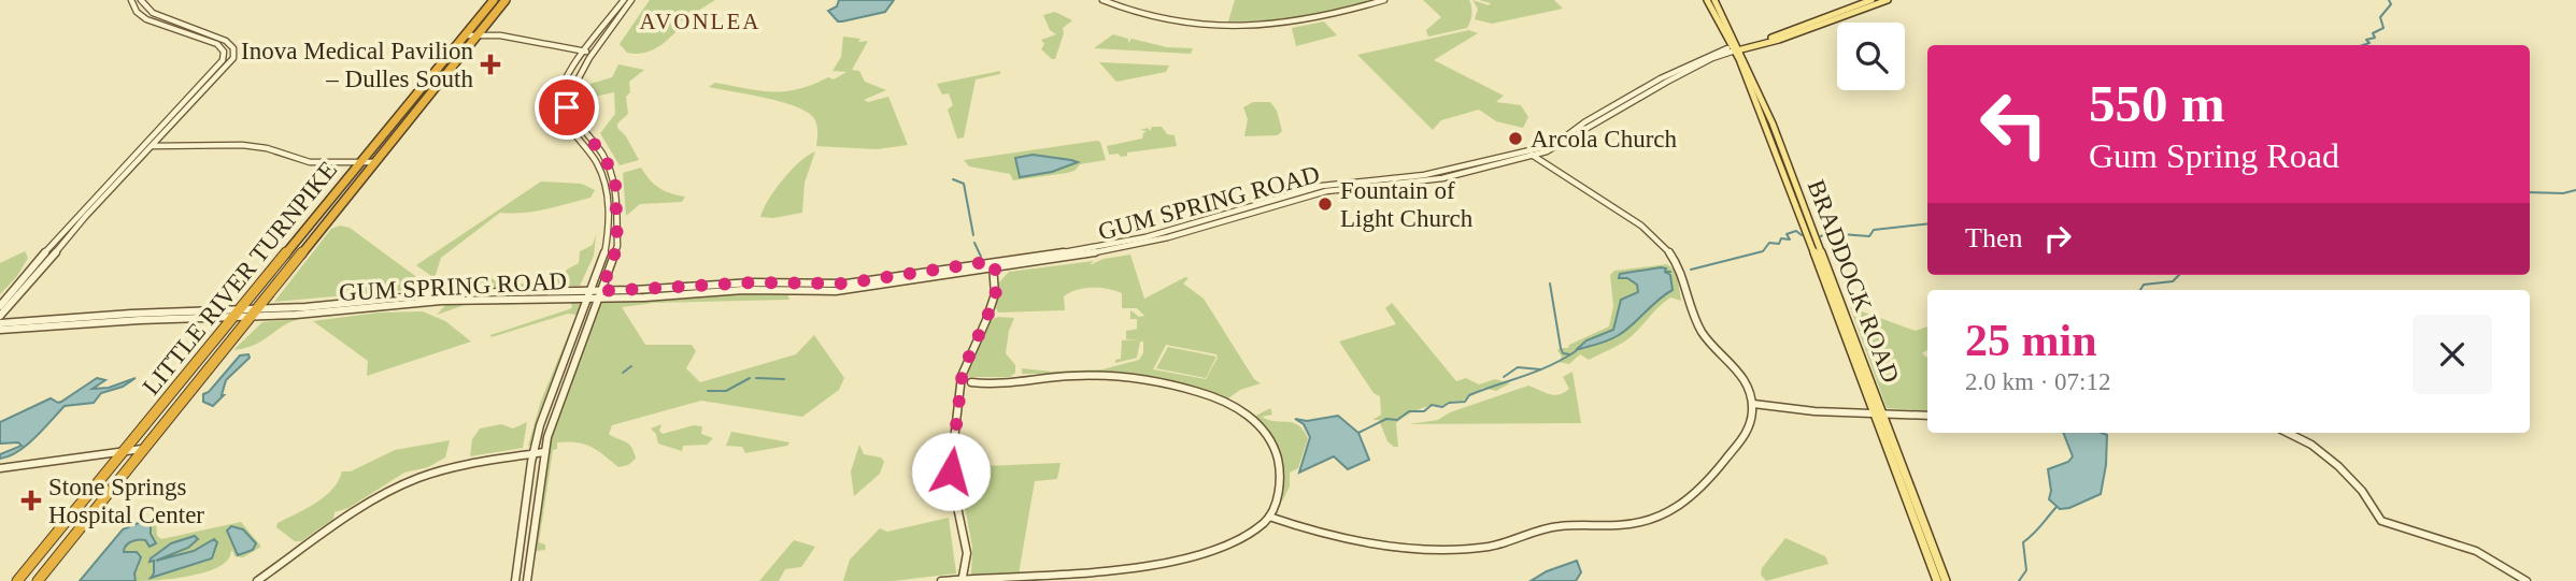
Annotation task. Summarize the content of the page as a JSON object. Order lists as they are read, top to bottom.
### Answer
{
  "streets": {
    "highway": ["LITTLE RIVER TURNPIKE"],
    "main road": ["GUM SPRING ROAD", "BRADDOCK ROAD"]
  },
  "crossings": [
    ["GUM SPRING ROAD", "LITTLE RIVER TURNPIKE"],
    ["GUM SPRING ROAD", "BRADDOCK ROAD"]
  ],
  "districts": ["AVONLEA"],
  "places": {
    "health": ["Inova Medical Pavilion – Dulles South", "Stone Springs Hospital Center"],
    "other": ["Arcola Church", "Fountain of Light Church"]
  },
  "page": {
    "turn": ["550 m", "Gum Spring Road"],
    "then": "Then",
    "heading": ["25 min", "2.0 km · 07:12"]
  }
}
